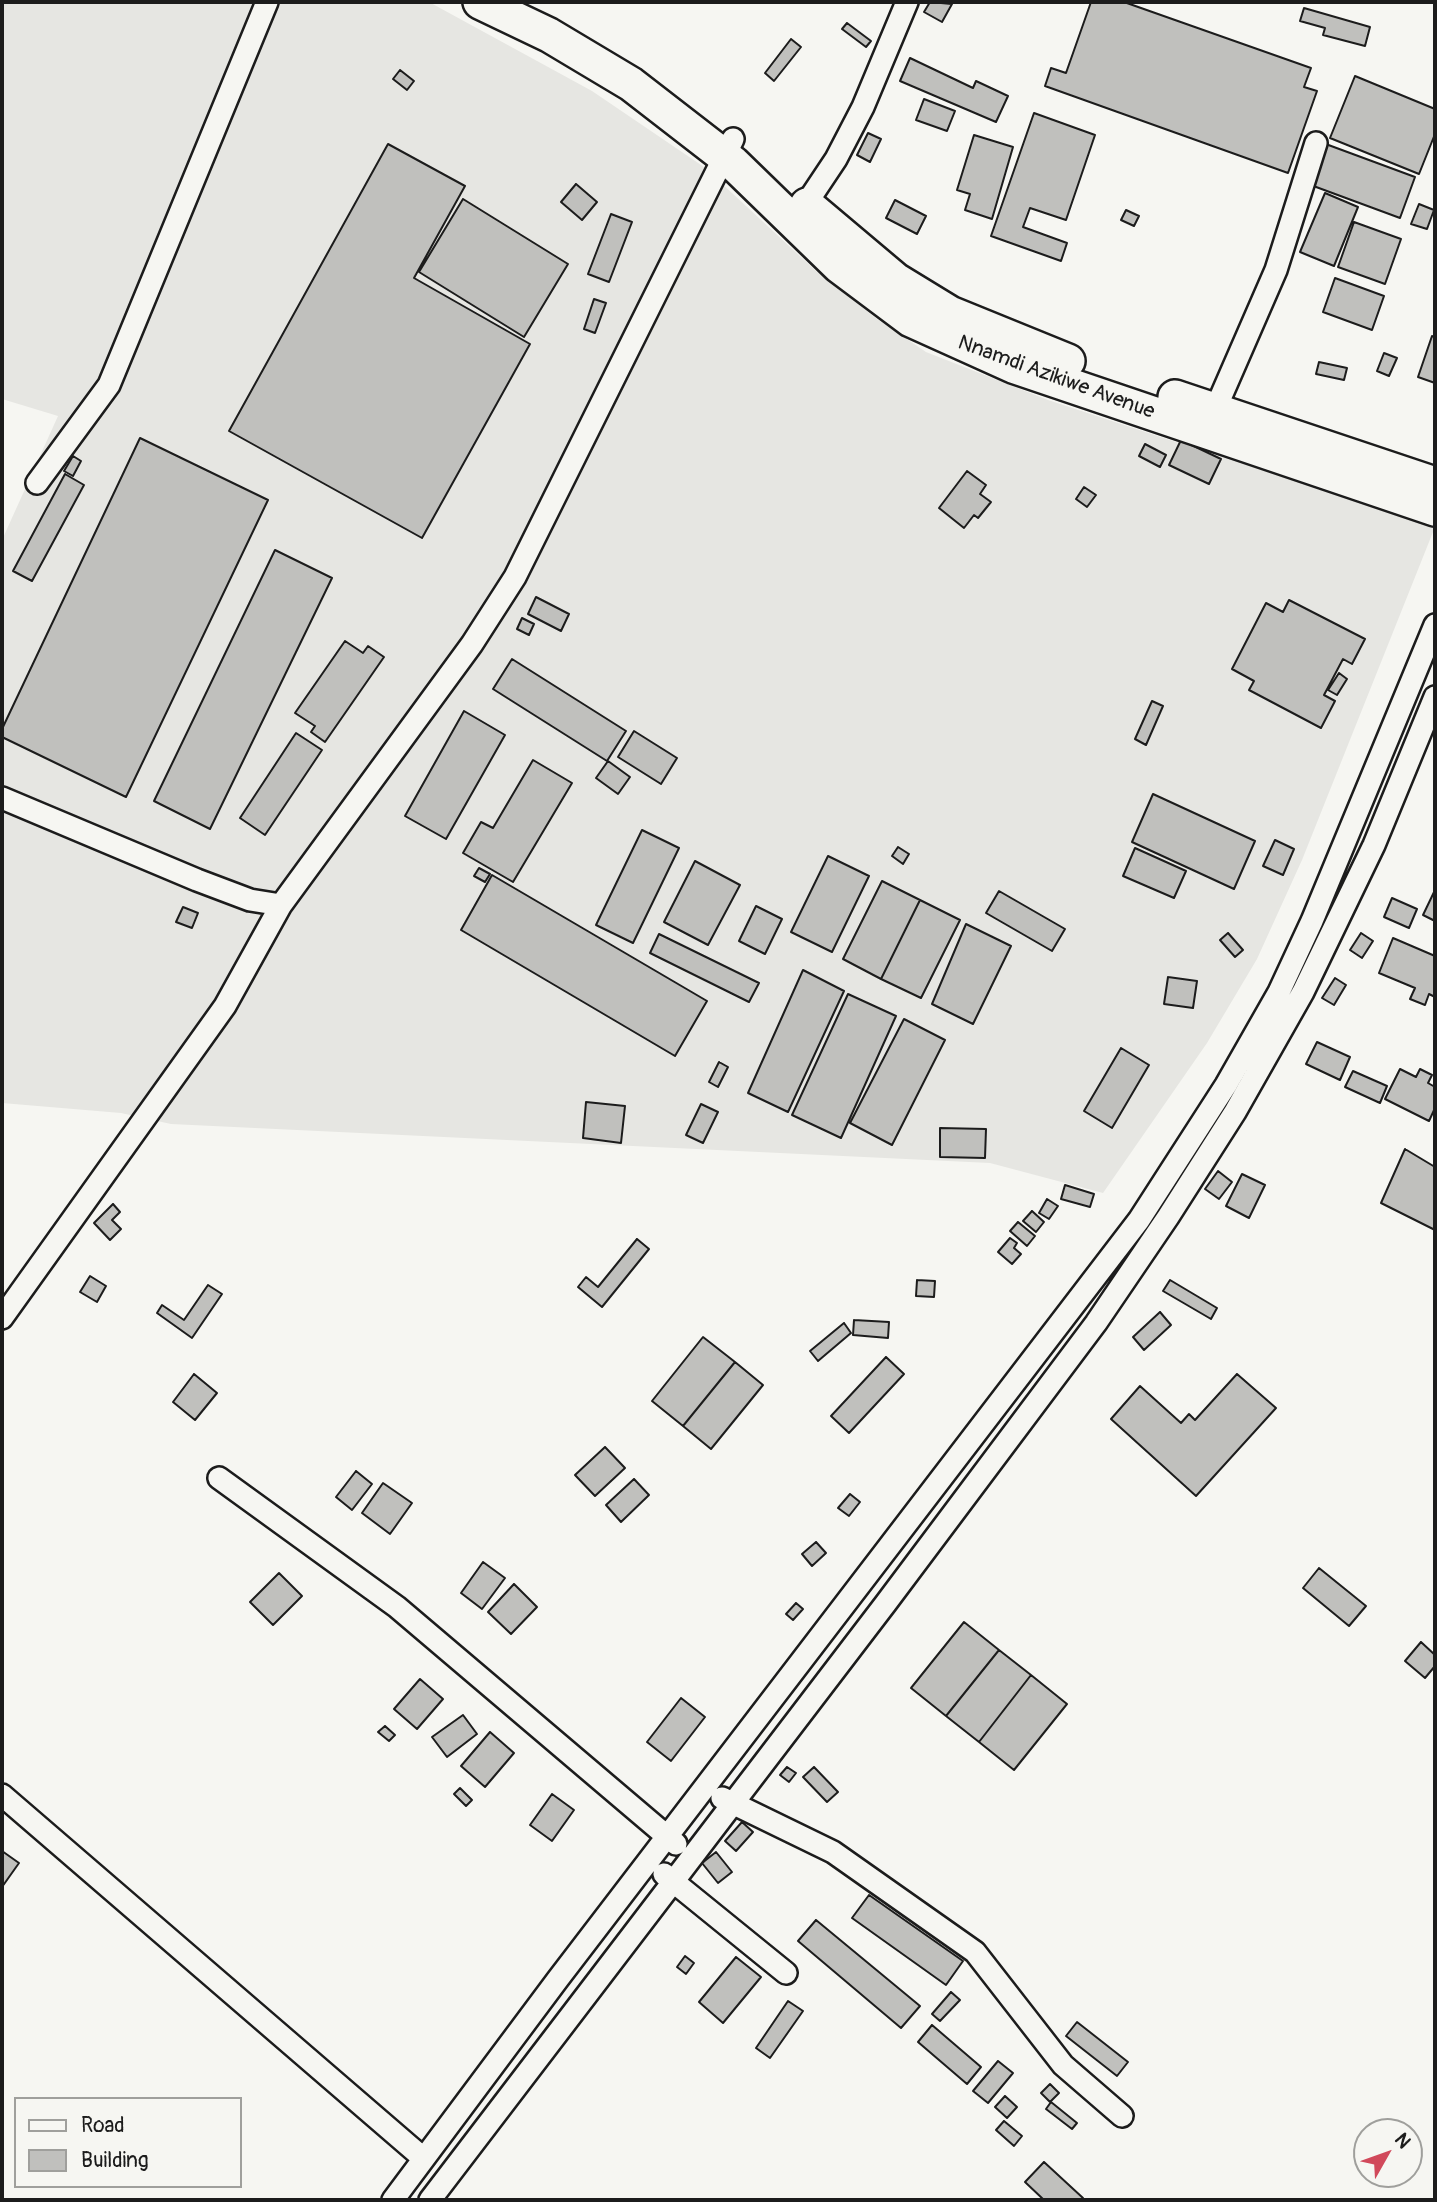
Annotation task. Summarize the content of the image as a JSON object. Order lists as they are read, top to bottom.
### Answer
{
  "streets": {
    "main road": ["Nnamdi Azikiwe Avenue"]
  },
  "legend": ["Road", "Building"],
  "north": "top right"
}
